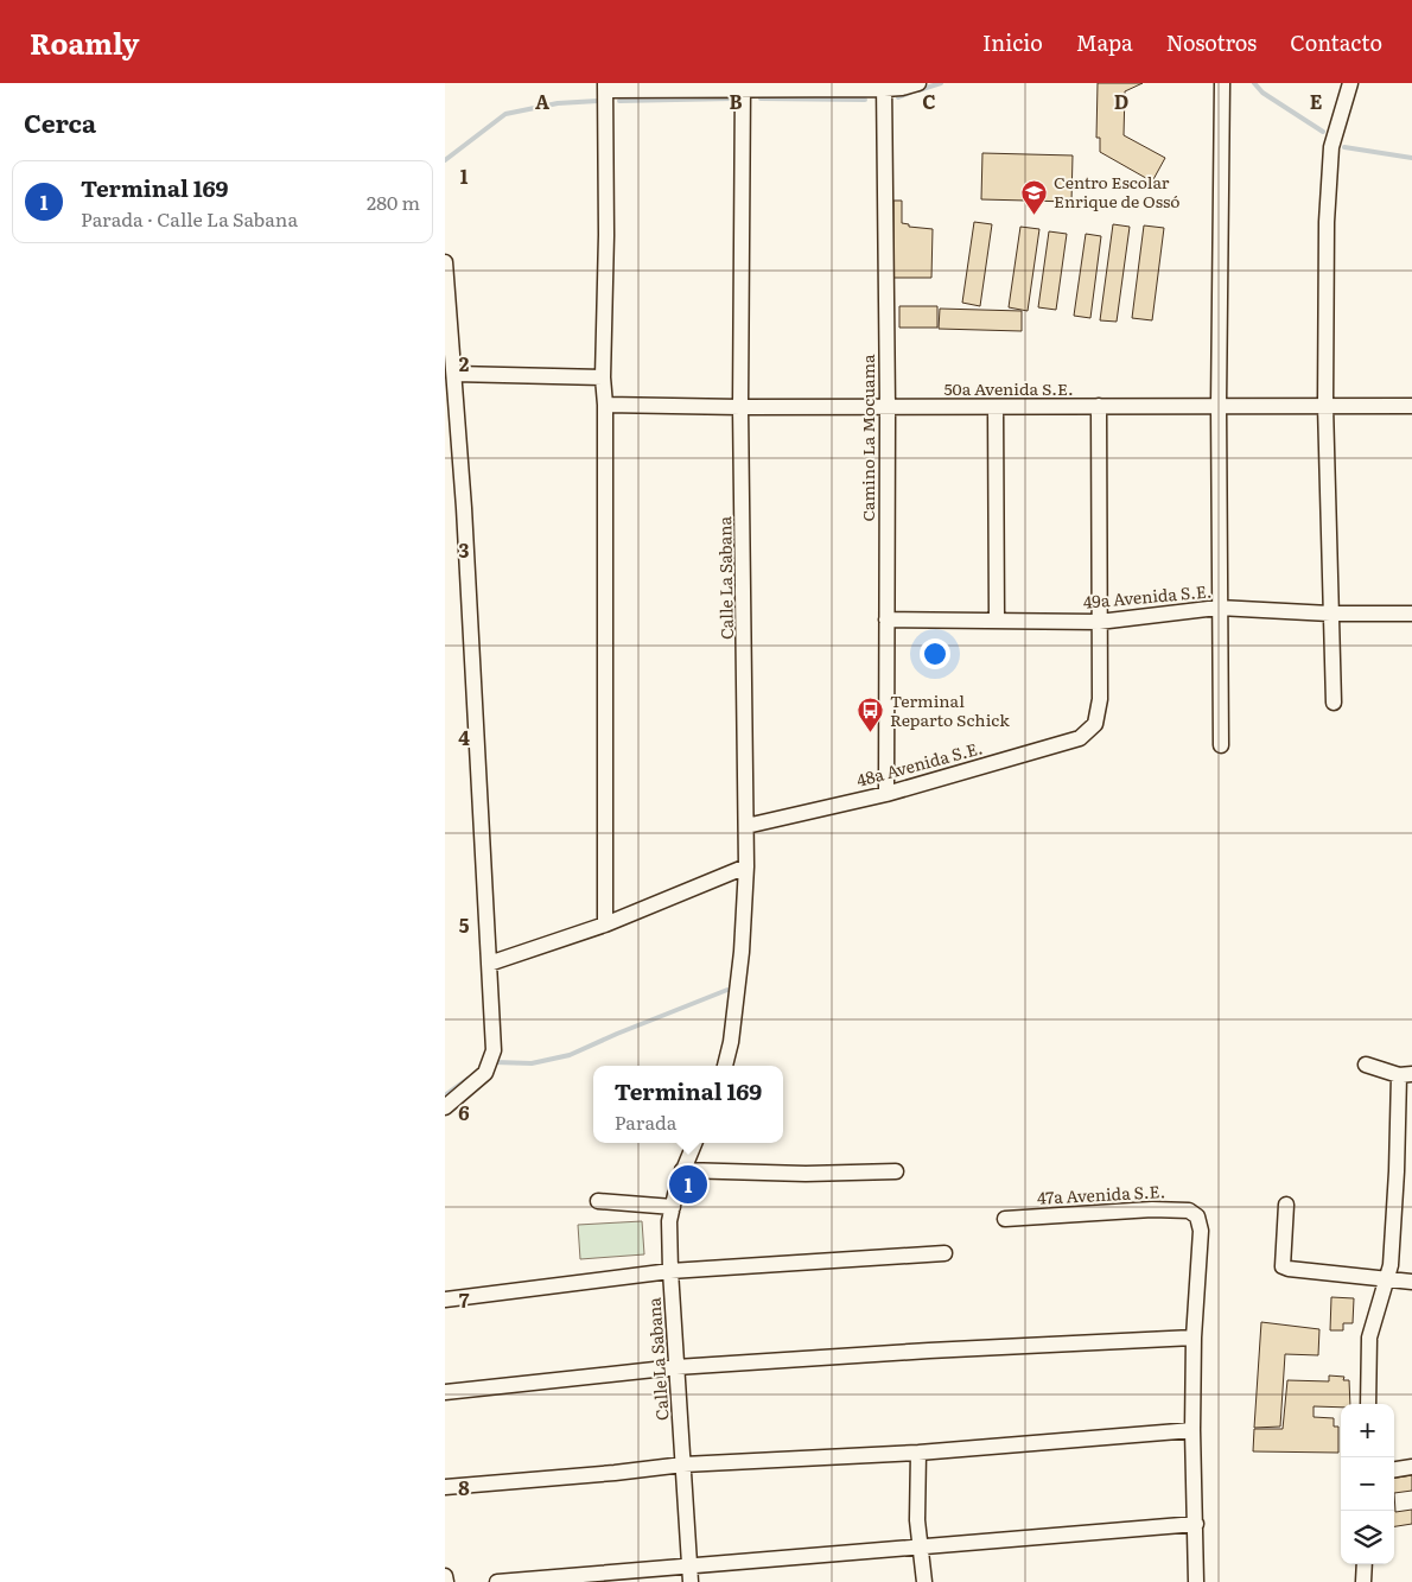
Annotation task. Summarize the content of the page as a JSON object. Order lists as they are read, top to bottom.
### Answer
{
  "streets": {
    "street": [
      "50a Avenida S.E.",
      "Camino La Mocuama",
      "Calle La Sabana",
      "49a Avenida S.E.",
      "48a Avenida S.E.",
      "47a Avenida S.E."
    ]
  },
  "crossings": [
    ["50a Avenida S.E.", "Camino La Mocuama"],
    ["50a Avenida S.E.", "Calle La Sabana"],
    ["Camino La Mocuama", "49a Avenida S.E."],
    ["Camino La Mocuama", "48a Avenida S.E."],
    ["Calle La Sabana", "48a Avenida S.E."],
    ["49a Avenida S.E.", "48a Avenida S.E."]
  ],
  "places": {
    "school or university": ["Centro Escolar Enrique de Ossó"],
    "bus stop": ["Terminal Reparto Schick"]
  },
  "page": {
    "header": "Roamly",
    "nav": [
      "Inicio",
      "Mapa",
      "Nosotros",
      "Contacto"
    ],
    "heading": "Cerca",
    "list": [
      {
        "mark": "1",
        "name": "Terminal 169",
        "note": "Parada · Calle La Sabana",
        "value": "280 m"
      }
    ],
    "popup": ["Terminal 169", "Parada"],
    "pins": "1",
    "map_buttons": ["+", "−"]
  },
  "grid": {
    "columns": [
      "A",
      "B",
      "C",
      "D",
      "E"
    ],
    "rows": [
      "1",
      "2",
      "3",
      "4",
      "5",
      "6",
      "7",
      "8"
    ]
  }
}
